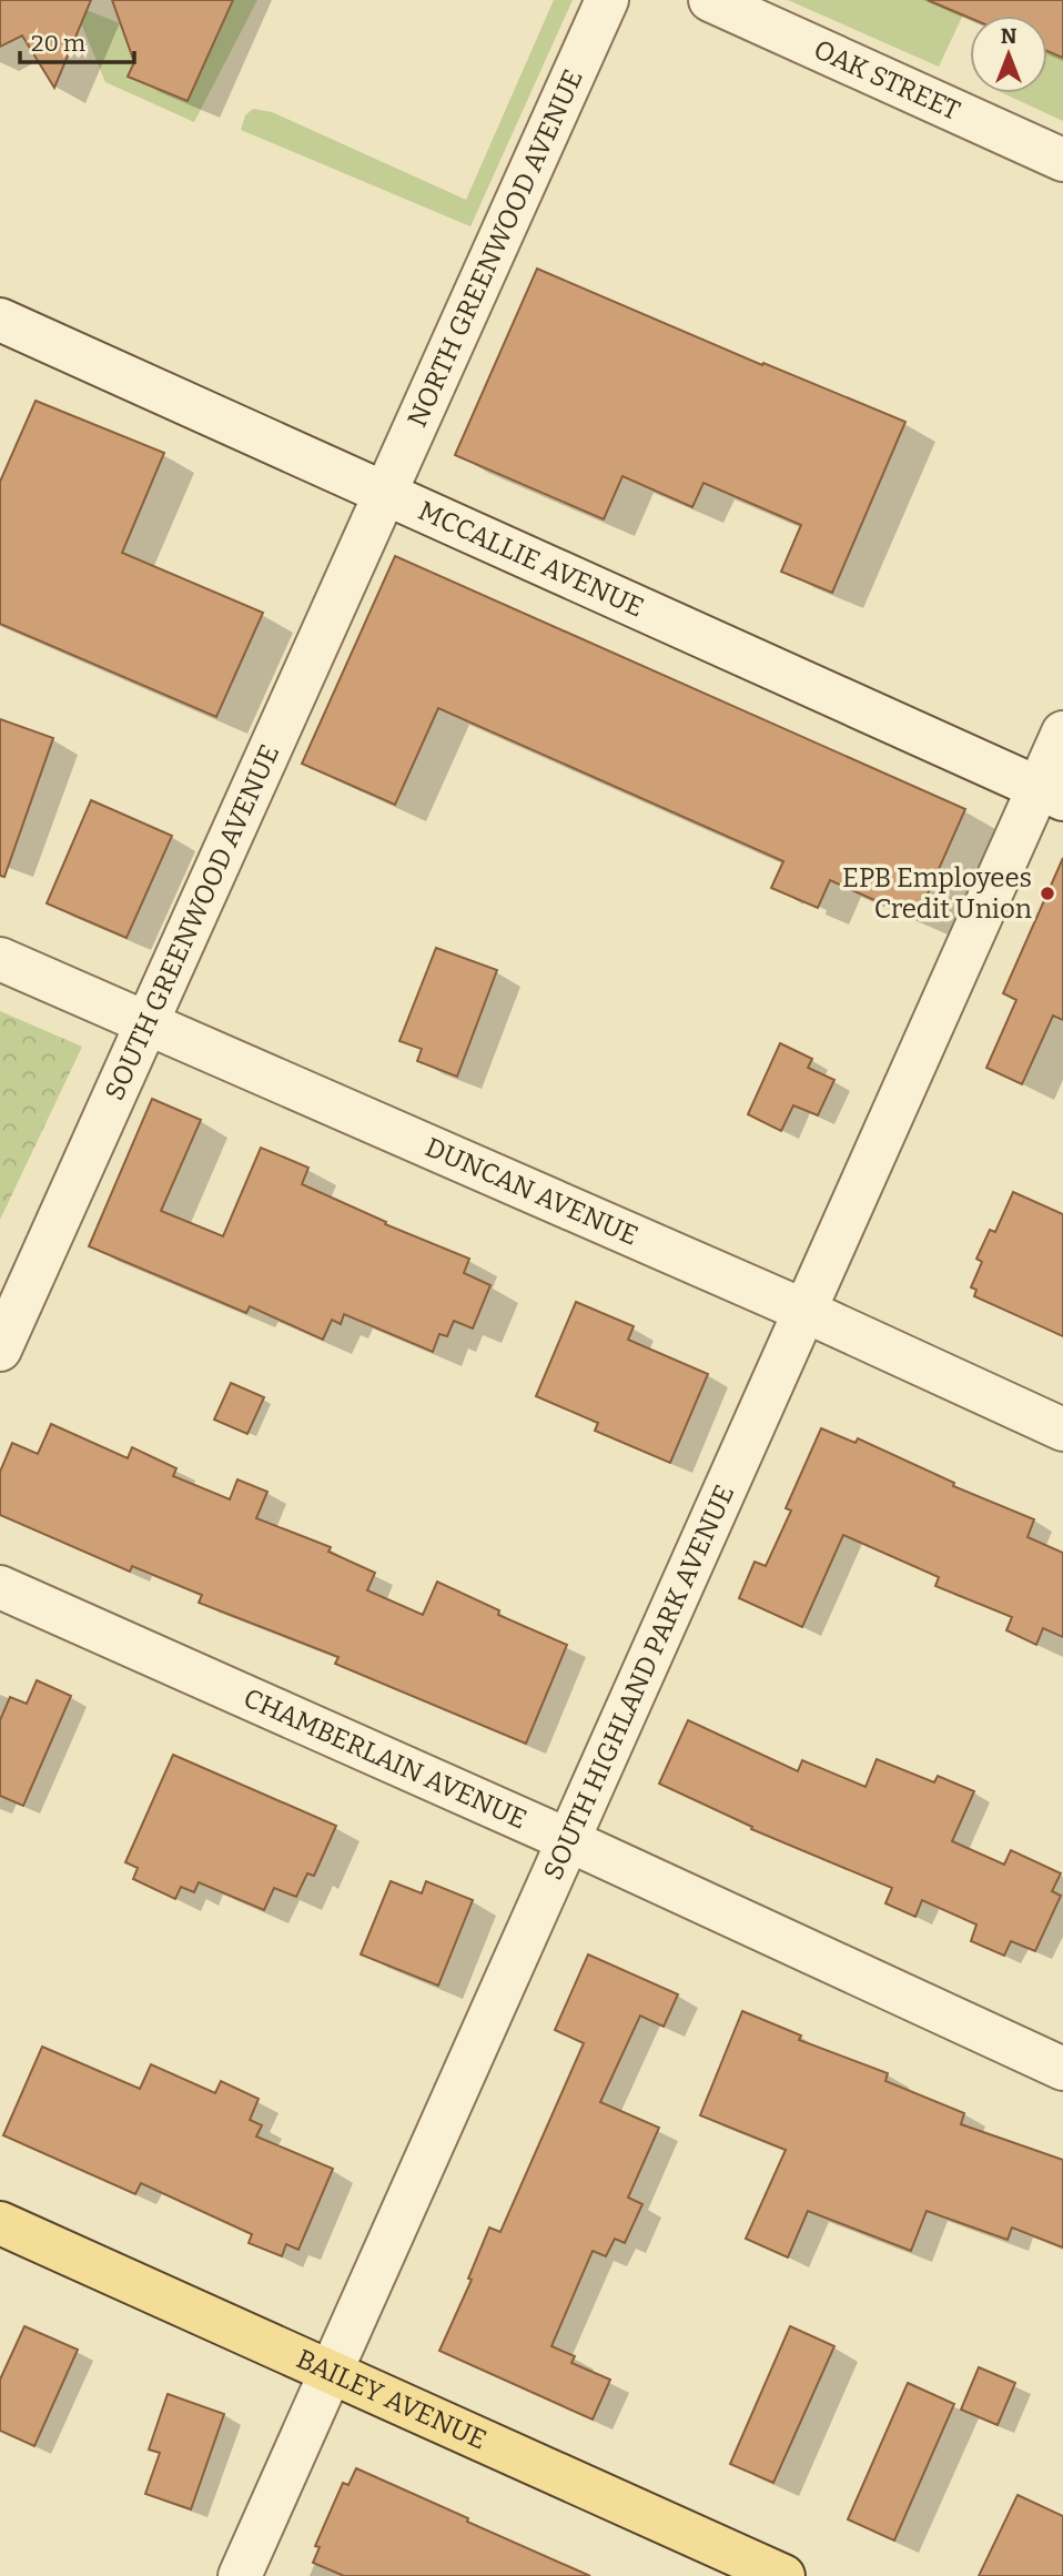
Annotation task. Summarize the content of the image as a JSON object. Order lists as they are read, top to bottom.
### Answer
{
  "streets": {
    "main road": ["BAILEY AVENUE"],
    "street": [
      "OAK STREET",
      "NORTH GREENWOOD AVENUE",
      "MCCALLIE AVENUE",
      "SOUTH GREENWOOD AVENUE",
      "DUNCAN AVENUE",
      "SOUTH HIGHLAND PARK AVENUE",
      "CHAMBERLAIN AVENUE"
    ]
  },
  "crossings": [
    ["NORTH GREENWOOD AVENUE", "MCCALLIE AVENUE"],
    ["NORTH GREENWOOD AVENUE", "SOUTH GREENWOOD AVENUE"],
    ["MCCALLIE AVENUE", "SOUTH GREENWOOD AVENUE"],
    ["MCCALLIE AVENUE", "SOUTH HIGHLAND PARK AVENUE"],
    ["SOUTH GREENWOOD AVENUE", "DUNCAN AVENUE"],
    ["DUNCAN AVENUE", "SOUTH HIGHLAND PARK AVENUE"],
    ["SOUTH HIGHLAND PARK AVENUE", "CHAMBERLAIN AVENUE"],
    ["SOUTH HIGHLAND PARK AVENUE", "BAILEY AVENUE"]
  ],
  "places": ["EPB Employees Credit Union"],
  "scale_bar": "20 m",
  "north": "top"
}
